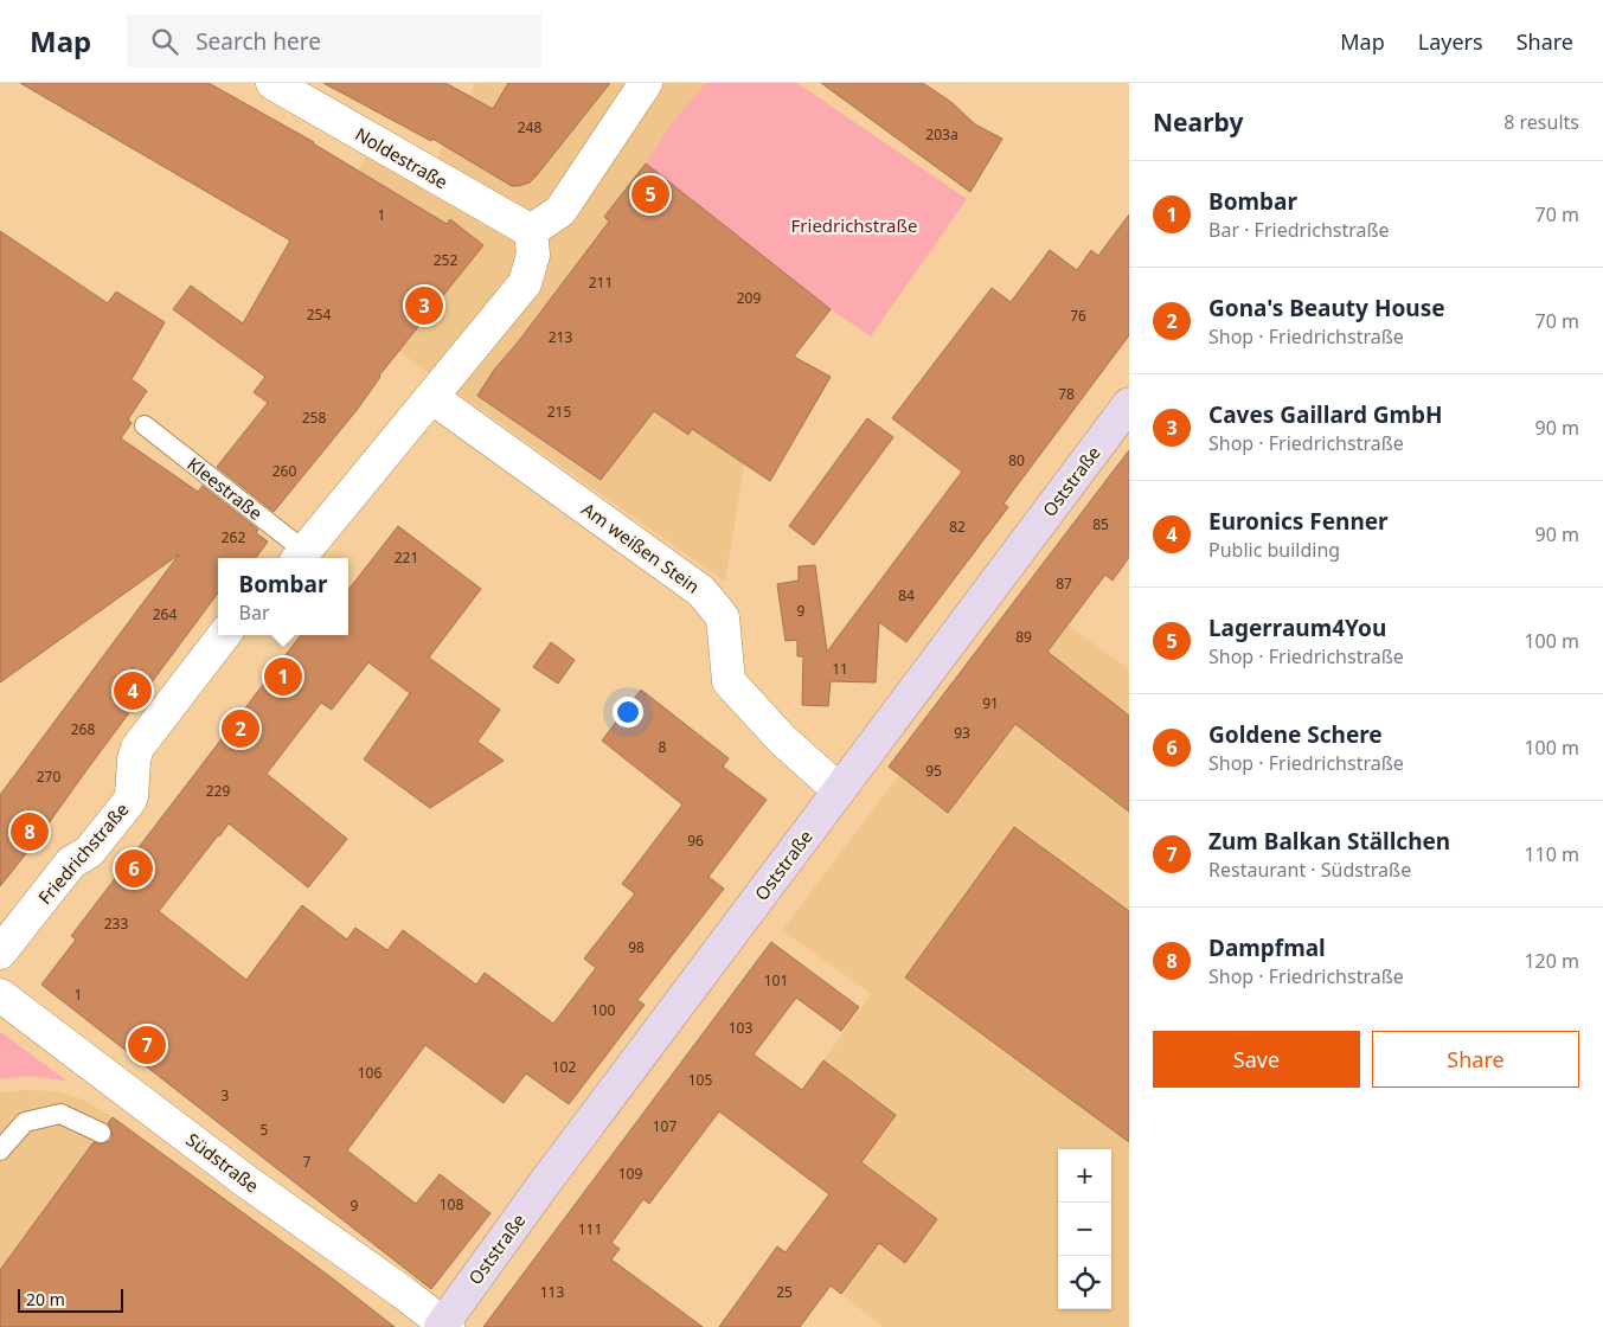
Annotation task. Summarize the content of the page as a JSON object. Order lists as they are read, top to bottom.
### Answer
{
  "streets": {
    "main road": ["Oststraße"],
    "street": [
      "Noldestraße",
      "Am weißen Stein",
      "Friedrichstraße",
      "Südstraße"
    ],
    "lane": ["Kleestraße"]
  },
  "crossings": [
    ["Oststraße", "Am weißen Stein"],
    ["Oststraße", "Südstraße"]
  ],
  "parks": ["Friedrichstraße"],
  "house_numbers": [
    "248",
    "203a",
    "1",
    "252",
    "211",
    "209",
    "254",
    "76",
    "213",
    "78",
    "215",
    "258",
    "80",
    "260",
    "85",
    "82",
    "262",
    "221",
    "87",
    "84",
    "9",
    "264",
    "89",
    "11",
    "91",
    "268",
    "93",
    "8",
    "95",
    "270",
    "229",
    "96",
    "233",
    "98",
    "101",
    "1",
    "100",
    "103",
    "102",
    "106",
    "105",
    "3",
    "107",
    "5",
    "7",
    "109",
    "108",
    "9",
    "111",
    "113",
    "25"
  ],
  "scale_bar": "20 m",
  "page": {
    "header": "Map",
    "search": "Search here",
    "nav": ["Map", "Layers", "Share"],
    "heading": ["Nearby", "8 results"],
    "list": [
      {
        "mark": "1",
        "name": "Bombar",
        "note": "Bar · Friedrichstraße",
        "value": "70 m"
      },
      {
        "mark": "2",
        "name": "Gona's Beauty House",
        "note": "Shop · Friedrichstraße",
        "value": "70 m"
      },
      {
        "mark": "3",
        "name": "Caves Gaillard GmbH",
        "note": "Shop · Friedrichstraße",
        "value": "90 m"
      },
      {
        "mark": "4",
        "name": "Euronics Fenner",
        "note": "Public building",
        "value": "90 m"
      },
      {
        "mark": "5",
        "name": "Lagerraum4You",
        "note": "Shop · Friedrichstraße",
        "value": "100 m"
      },
      {
        "mark": "6",
        "name": "Goldene Schere",
        "note": "Shop · Friedrichstraße",
        "value": "100 m"
      },
      {
        "mark": "7",
        "name": "Zum Balkan Ställchen",
        "note": "Restaurant · Südstraße",
        "value": "110 m"
      },
      {
        "mark": "8",
        "name": "Dampfmal",
        "note": "Shop · Friedrichstraße",
        "value": "120 m"
      }
    ],
    "pins": [
      "5",
      "3",
      "1",
      "4",
      "2",
      "8",
      "6",
      "7"
    ],
    "popup": ["Bombar", "Bar"],
    "buttons": ["Save", "Share"],
    "map_buttons": ["+", "−"],
    "scale": "20 m"
  }
}
